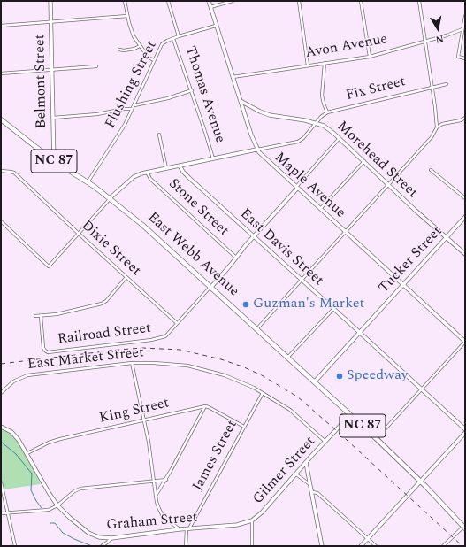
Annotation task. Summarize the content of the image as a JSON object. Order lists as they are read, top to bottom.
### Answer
{
  "streets": {
    "highway": ["NC 87", "East Webb Avenue"],
    "street": [
      "Avon Avenue",
      "Belmont Street",
      "Flushing Street",
      "Fix Street",
      "Thomas Avenue",
      "Morehead Street",
      "Maple Avenue",
      "Stone Street",
      "East Davis Street",
      "Dixie Street",
      "Tucker Street",
      "Railroad Street",
      "East Market Street",
      "King Street",
      "James Street",
      "Gilmer Street",
      "Graham Street"
    ]
  },
  "crossings": [
    ["Avon Avenue", "Maple Avenue"],
    ["Belmont Street", "East Webb Avenue"],
    ["Flushing Street", "Thomas Avenue"],
    ["Flushing Street", "Maple Avenue"],
    ["Flushing Street", "East Webb Avenue"],
    ["Fix Street", "Morehead Street"],
    ["Fix Street", "Maple Avenue"],
    ["Morehead Street", "Maple Avenue"],
    ["Morehead Street", "Tucker Street"],
    ["Maple Avenue", "Tucker Street"],
    ["East Davis Street", "Tucker Street"],
    ["Dixie Street", "Railroad Street"],
    ["East Webb Avenue", "Tucker Street"],
    ["East Webb Avenue", "Gilmer Street"],
    ["East Market Street", "James Street"],
    ["East Market Street", "Gilmer Street"],
    ["King Street", "Graham Street"],
    ["James Street", "Graham Street"],
    ["Gilmer Street", "Graham Street"]
  ],
  "places": ["Guzman's Market", "Speedway"],
  "north": "bottom"
}
